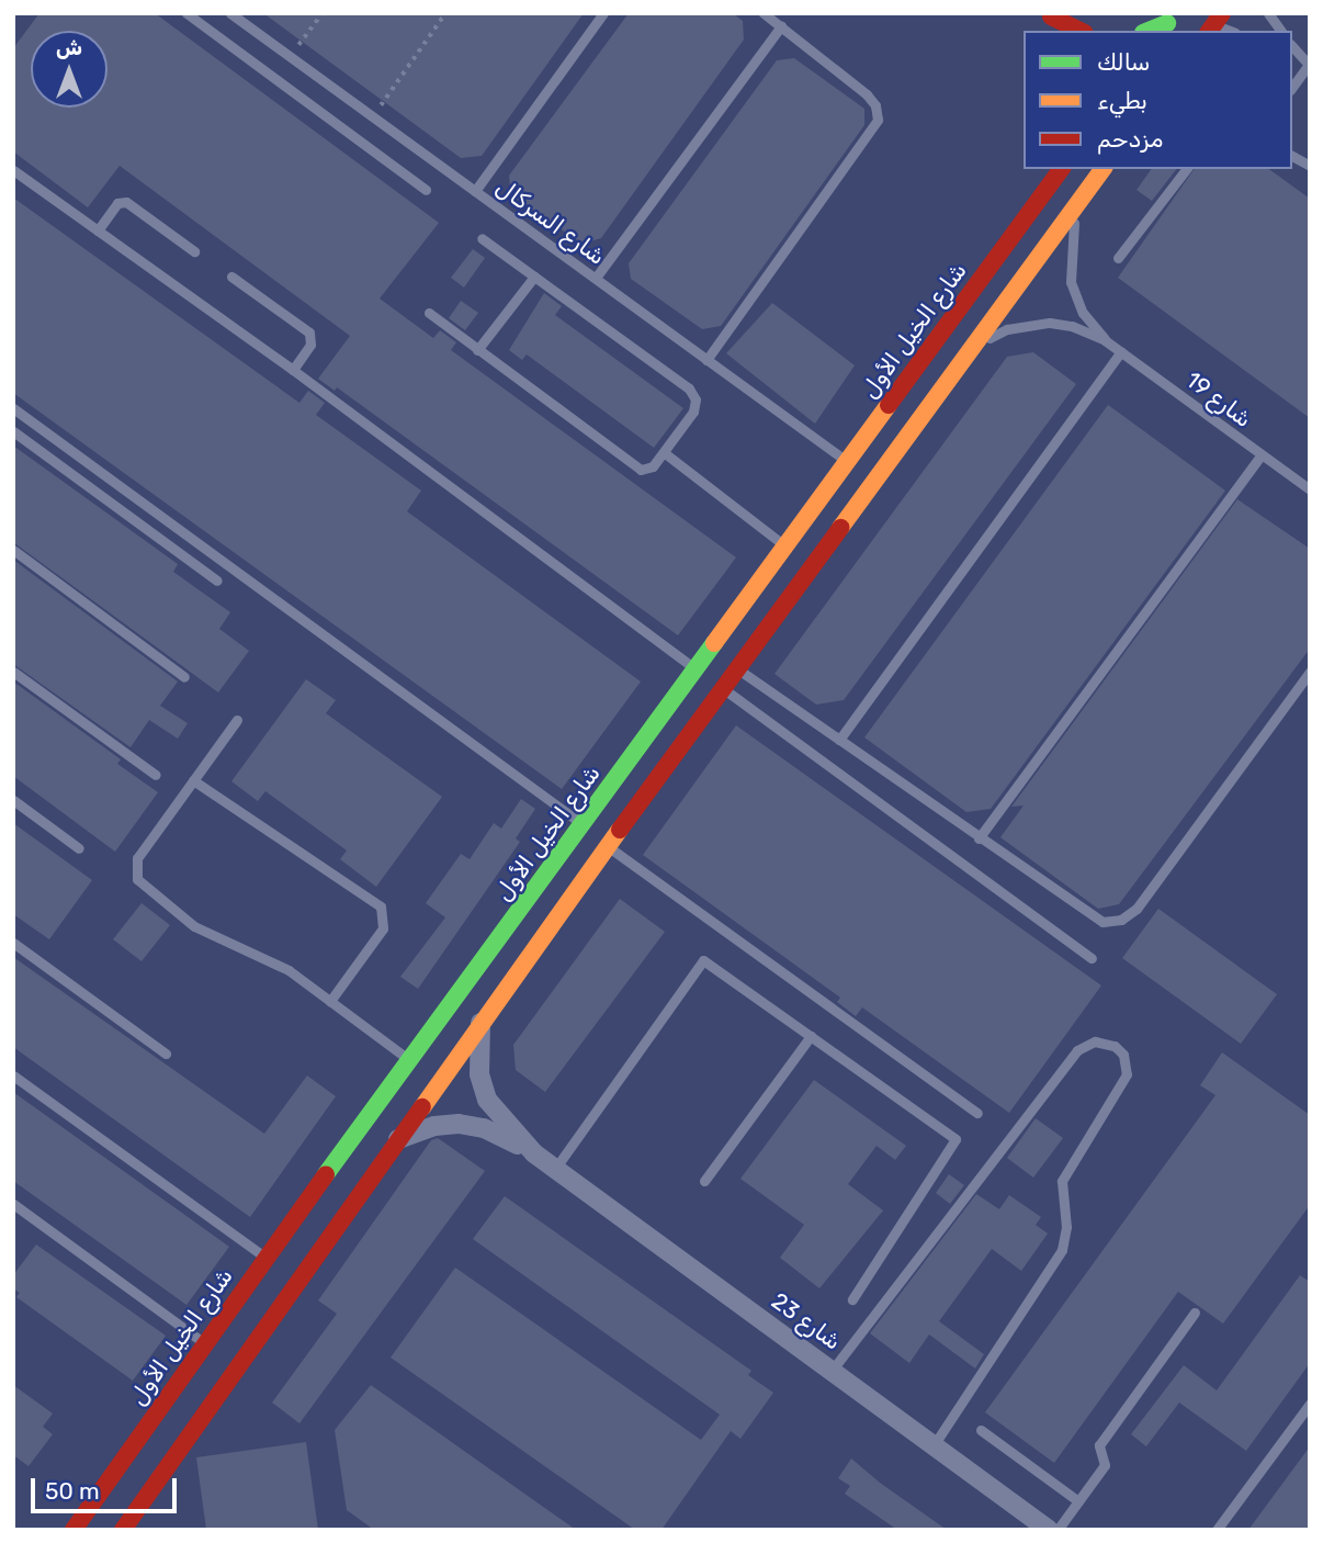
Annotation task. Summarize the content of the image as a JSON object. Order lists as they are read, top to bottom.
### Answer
{
  "streets": {
    "main road": ["شارع الخيل الأول"],
    "street": ["شارع 23"],
    "lane": ["شارع السركال", "شارع 19"]
  },
  "crossings": [
    ["شارع السركال", "شارع الخيل الأول"]
  ],
  "legend": ["سالك", "بطيء", "مزدحم"],
  "scale_bar": "50 m",
  "north": "top"
}
